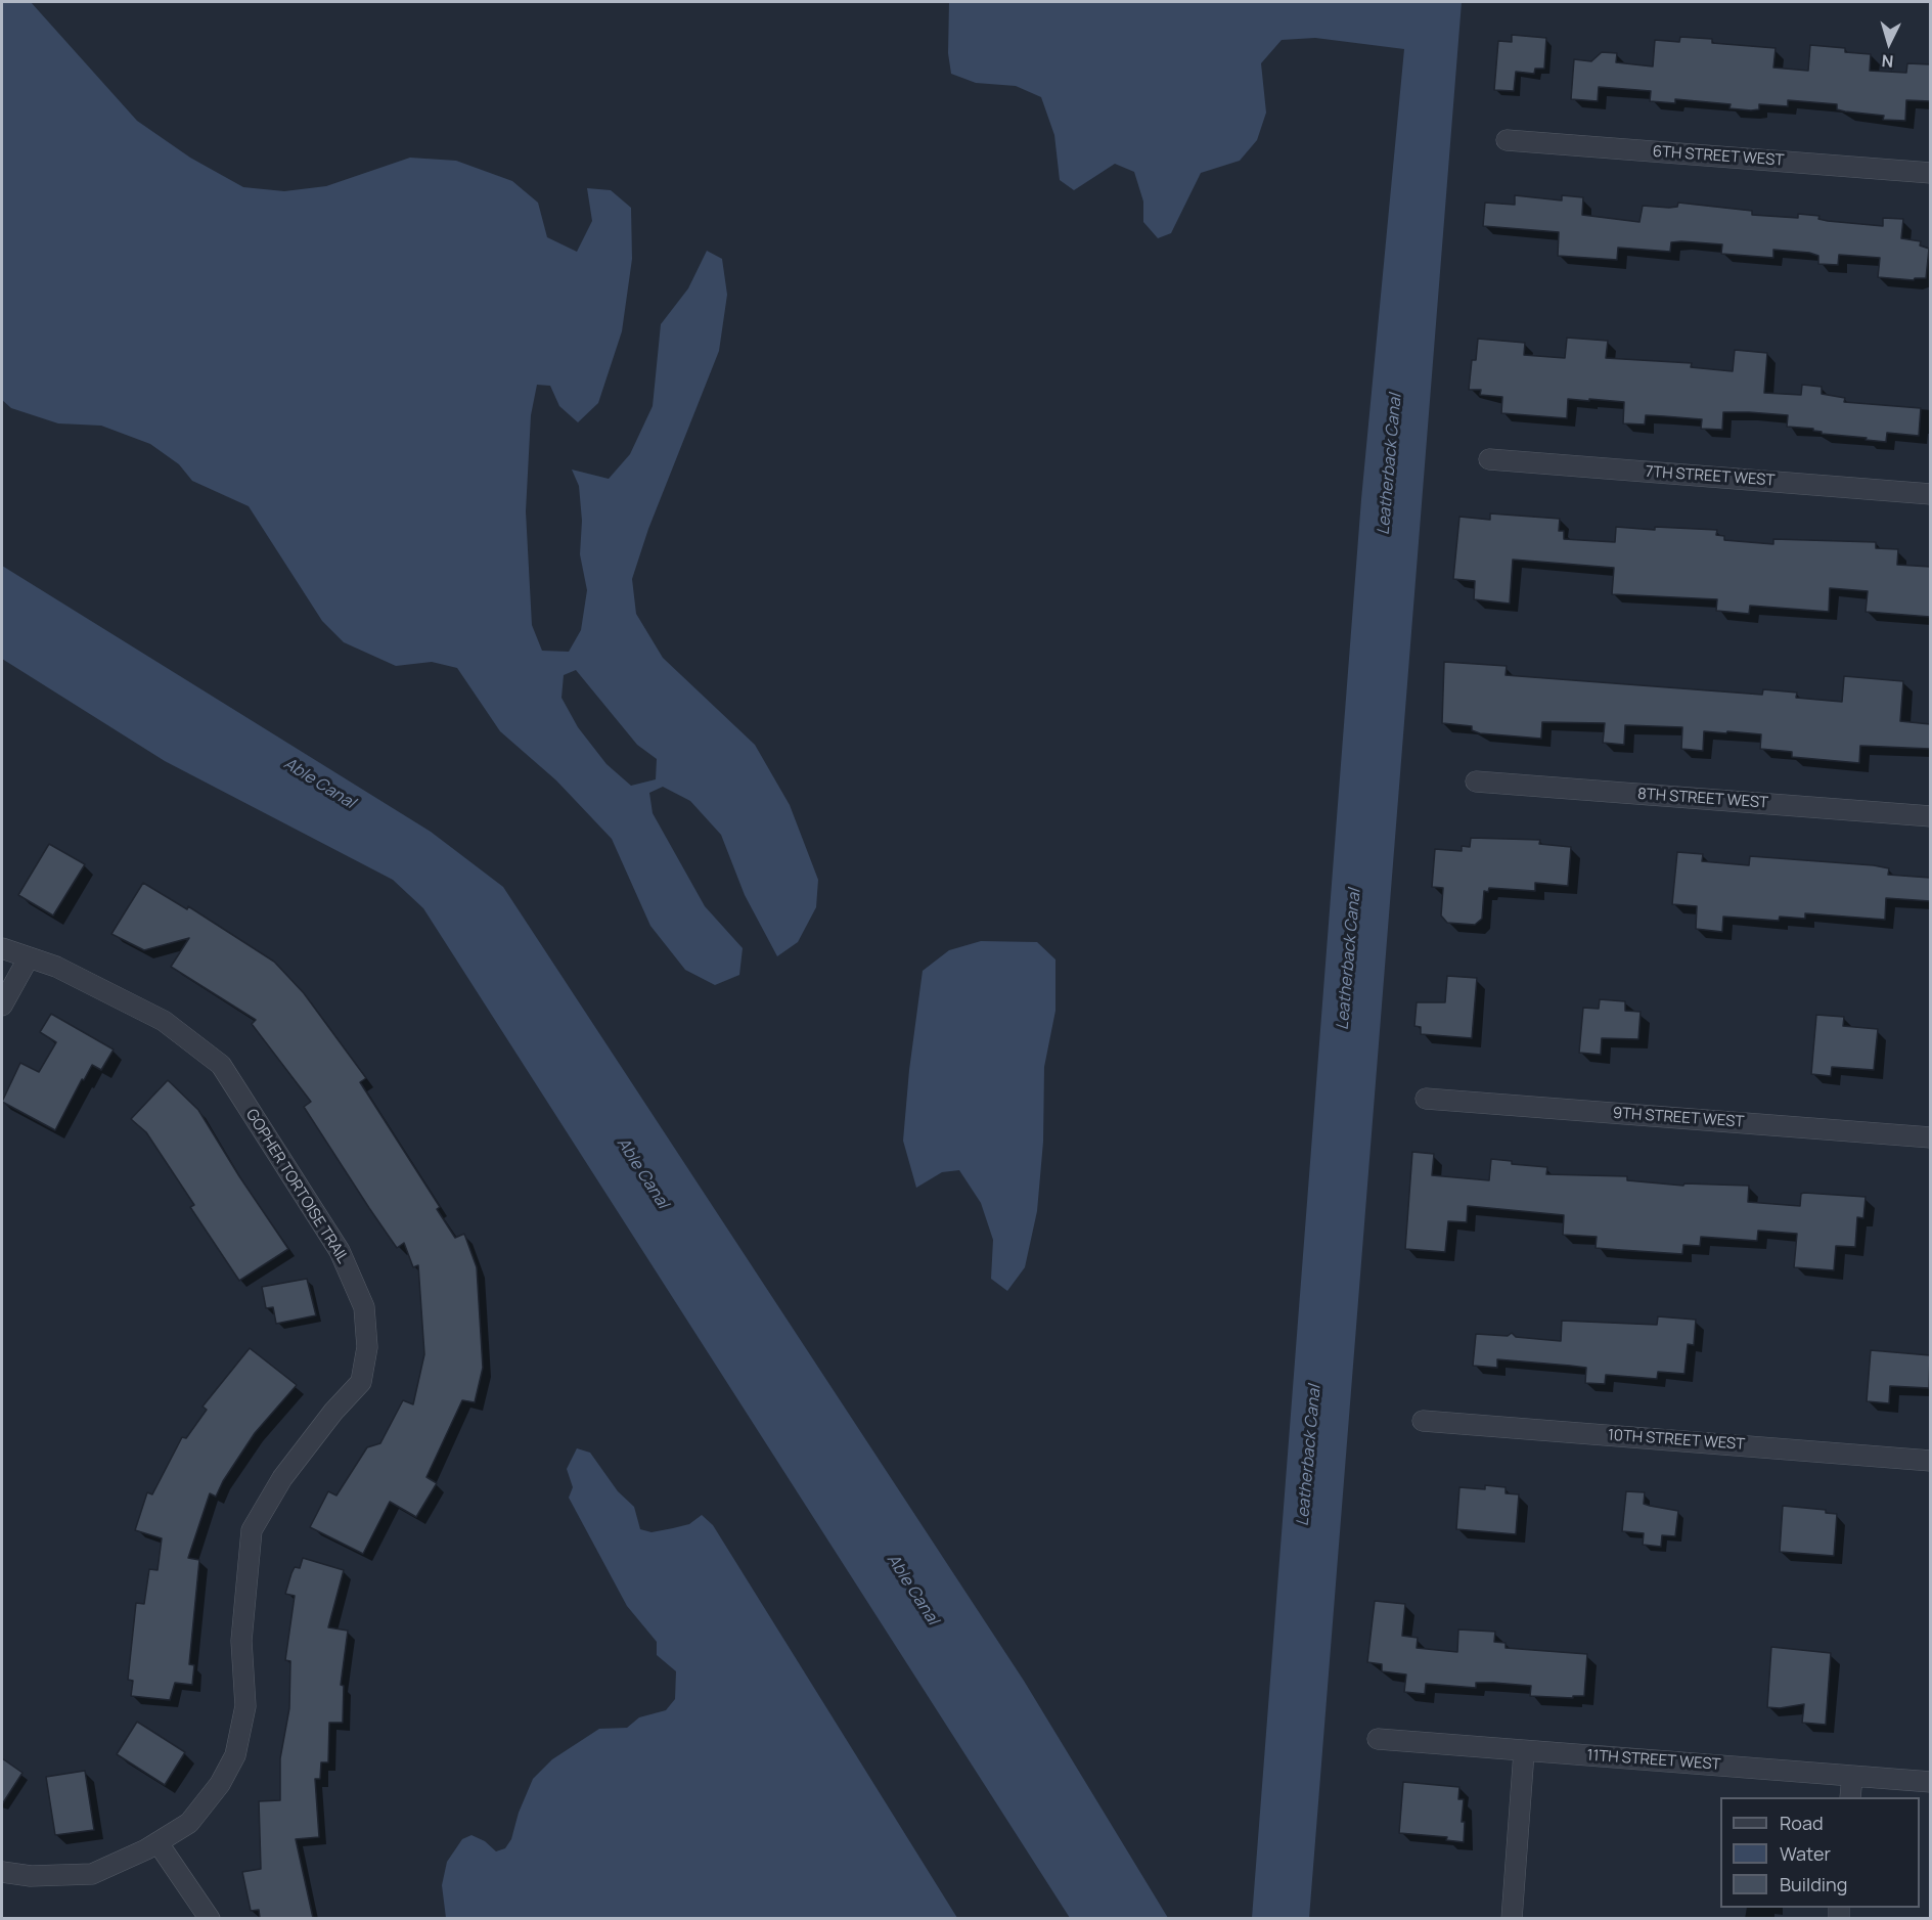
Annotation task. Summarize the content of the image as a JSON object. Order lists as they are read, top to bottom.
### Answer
{
  "streets": {
    "street": [
      "6TH STREET WEST",
      "7TH STREET WEST",
      "8TH STREET WEST",
      "9TH STREET WEST",
      "GOPHER TORTOISE TRAIL",
      "10TH STREET WEST",
      "11TH STREET WEST"
    ]
  },
  "water": ["Leatherback Canal", "Able Canal"],
  "legend": ["Road", "Water", "Building"],
  "north": "bottom"
}
